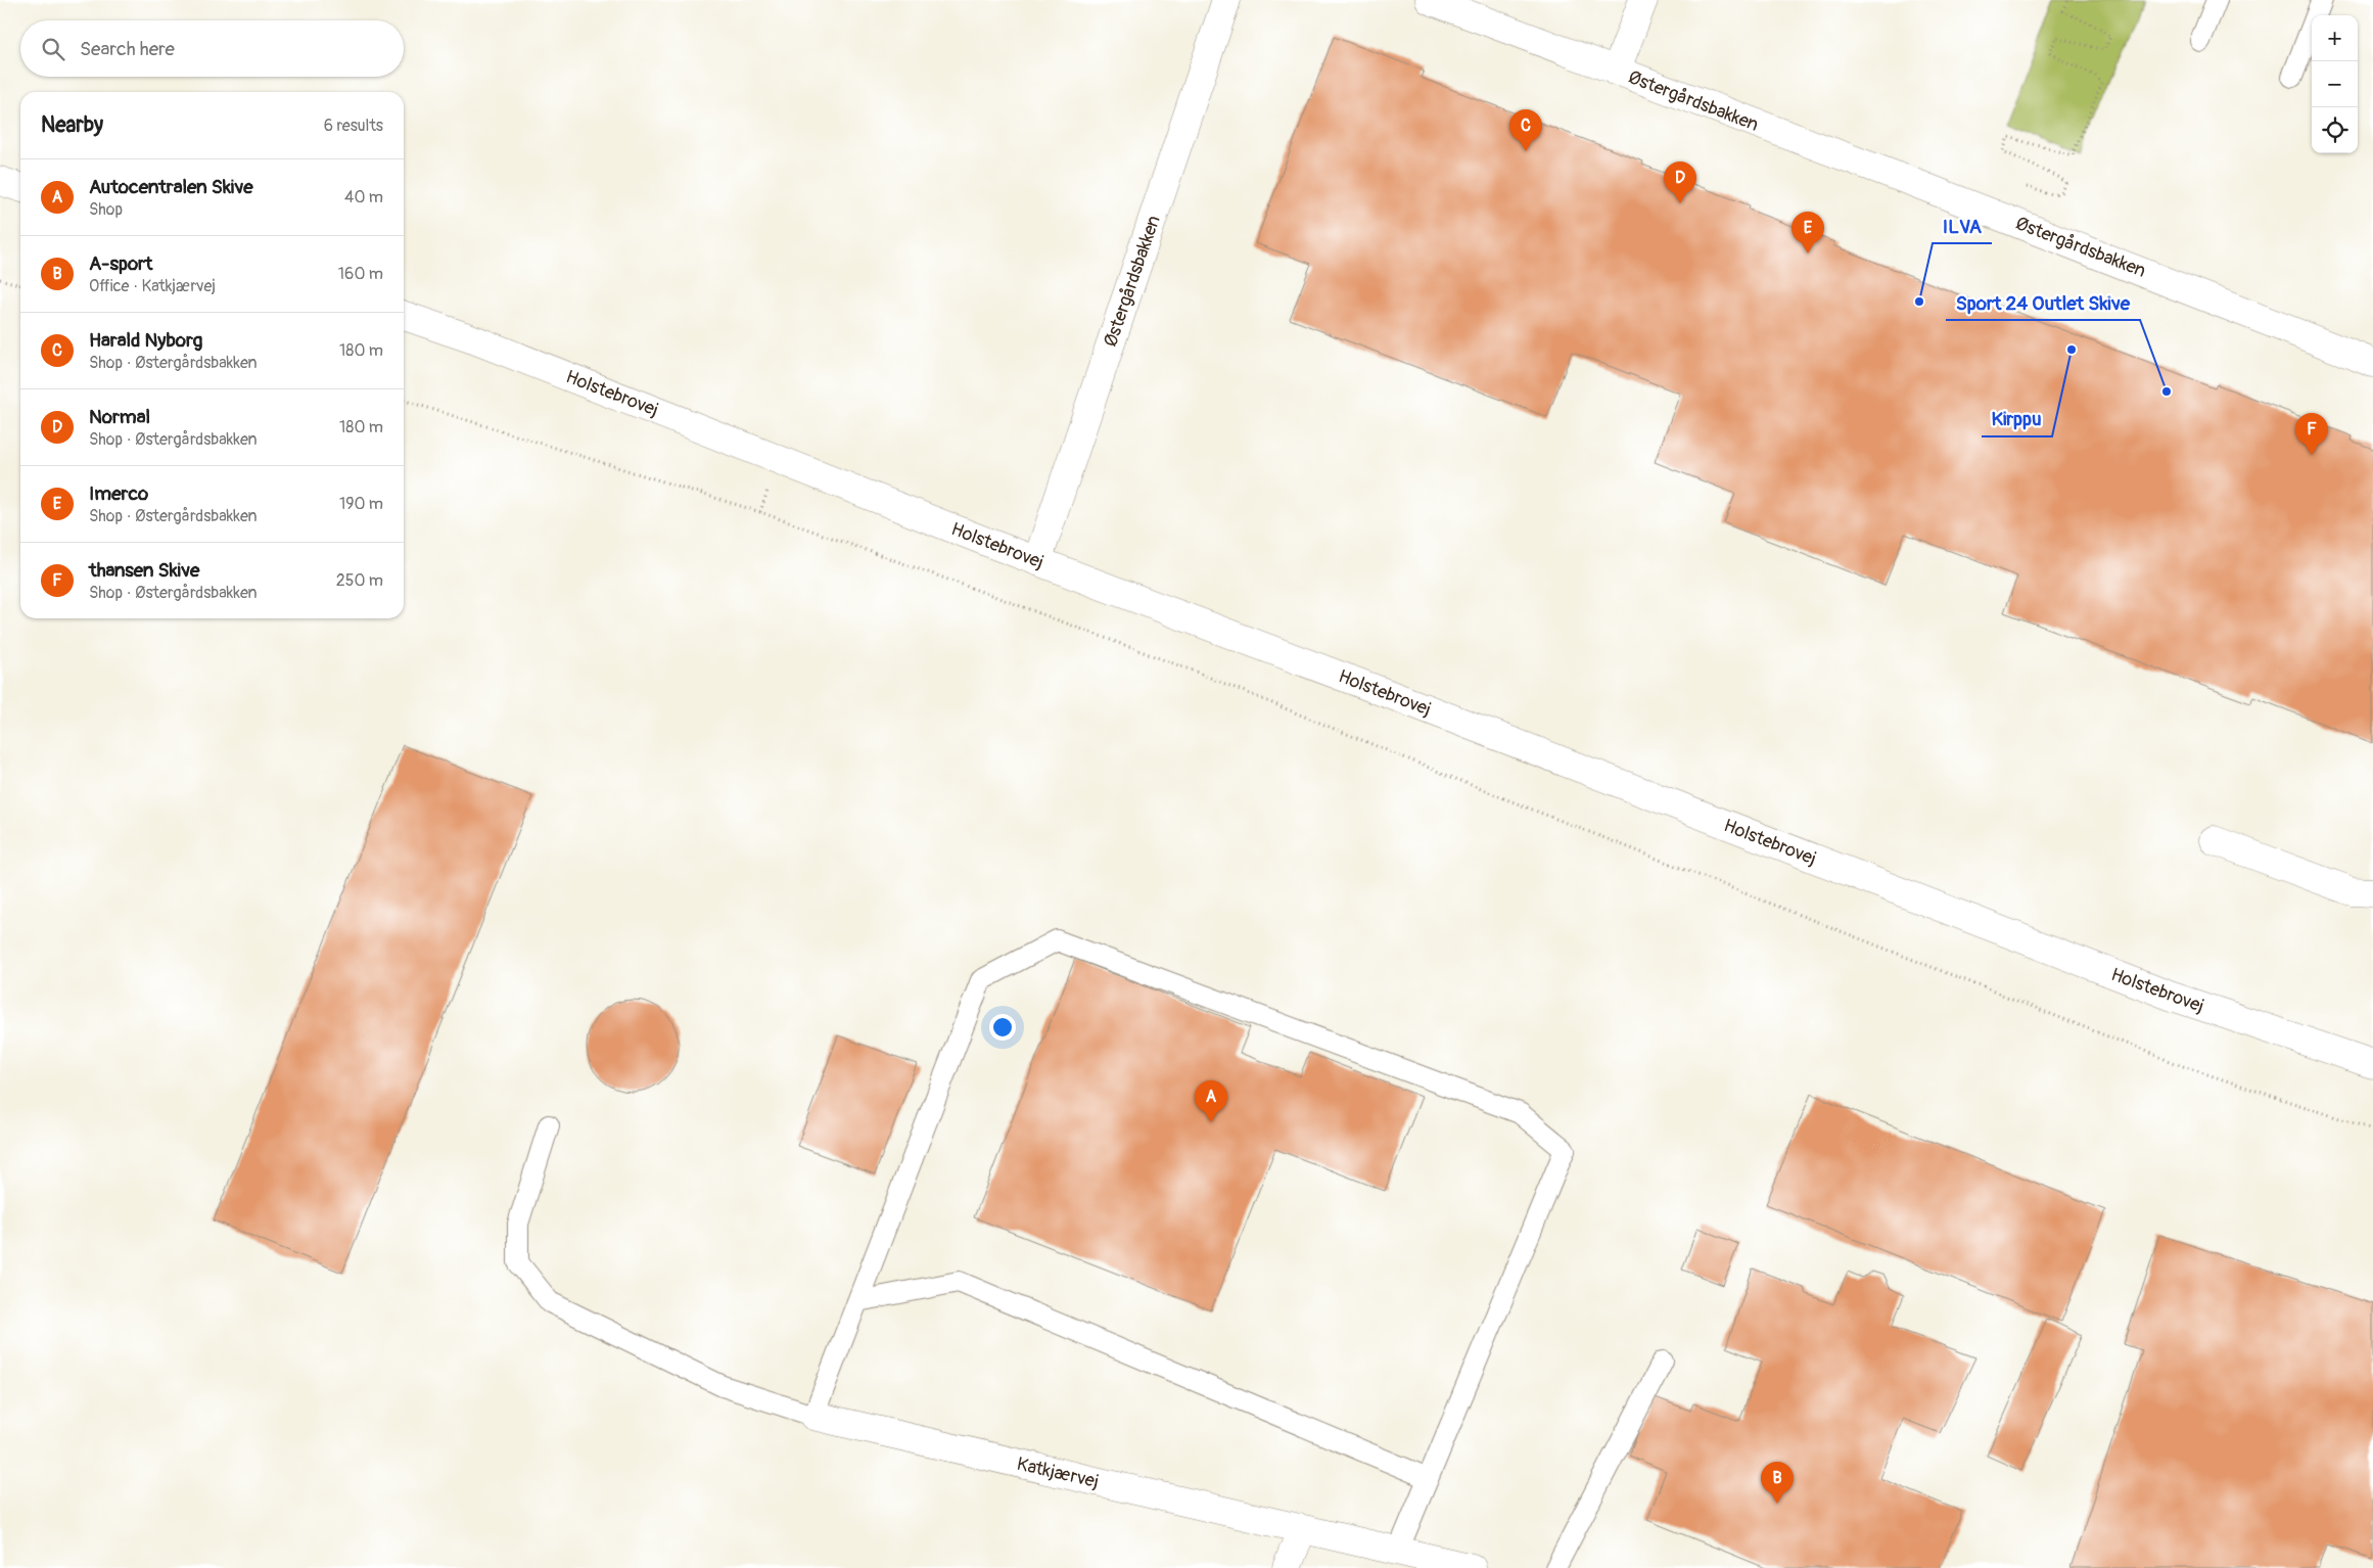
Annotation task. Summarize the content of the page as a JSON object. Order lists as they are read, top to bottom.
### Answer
{
  "streets": {
    "street": ["Østergårdsbakken", "Holstebrovej", "Katkjærvej"]
  },
  "crossings": [
    ["Østergårdsbakken", "Holstebrovej"]
  ],
  "places": ["ILVA", "Kirppu", "Sport 24 Outlet Skive"],
  "page": {
    "map_buttons": ["+", "−"],
    "search": "Search here",
    "heading": ["Nearby", "6 results"],
    "pins": [
      "C",
      "D",
      "E",
      "F",
      "A",
      "B"
    ],
    "list": [
      {
        "mark": "A",
        "name": "Autocentralen Skive",
        "note": "Shop",
        "value": "40 m"
      },
      {
        "mark": "B",
        "name": "A-sport",
        "note": "Office · Katkjærvej",
        "value": "160 m"
      },
      {
        "mark": "C",
        "name": "Harald Nyborg",
        "note": "Shop · Østergårdsbakken",
        "value": "180 m"
      },
      {
        "mark": "D",
        "name": "Normal",
        "note": "Shop · Østergårdsbakken",
        "value": "180 m"
      },
      {
        "mark": "E",
        "name": "Imerco",
        "note": "Shop · Østergårdsbakken",
        "value": "190 m"
      },
      {
        "mark": "F",
        "name": "thansen Skive",
        "note": "Shop · Østergårdsbakken",
        "value": "250 m"
      }
    ]
  }
}
